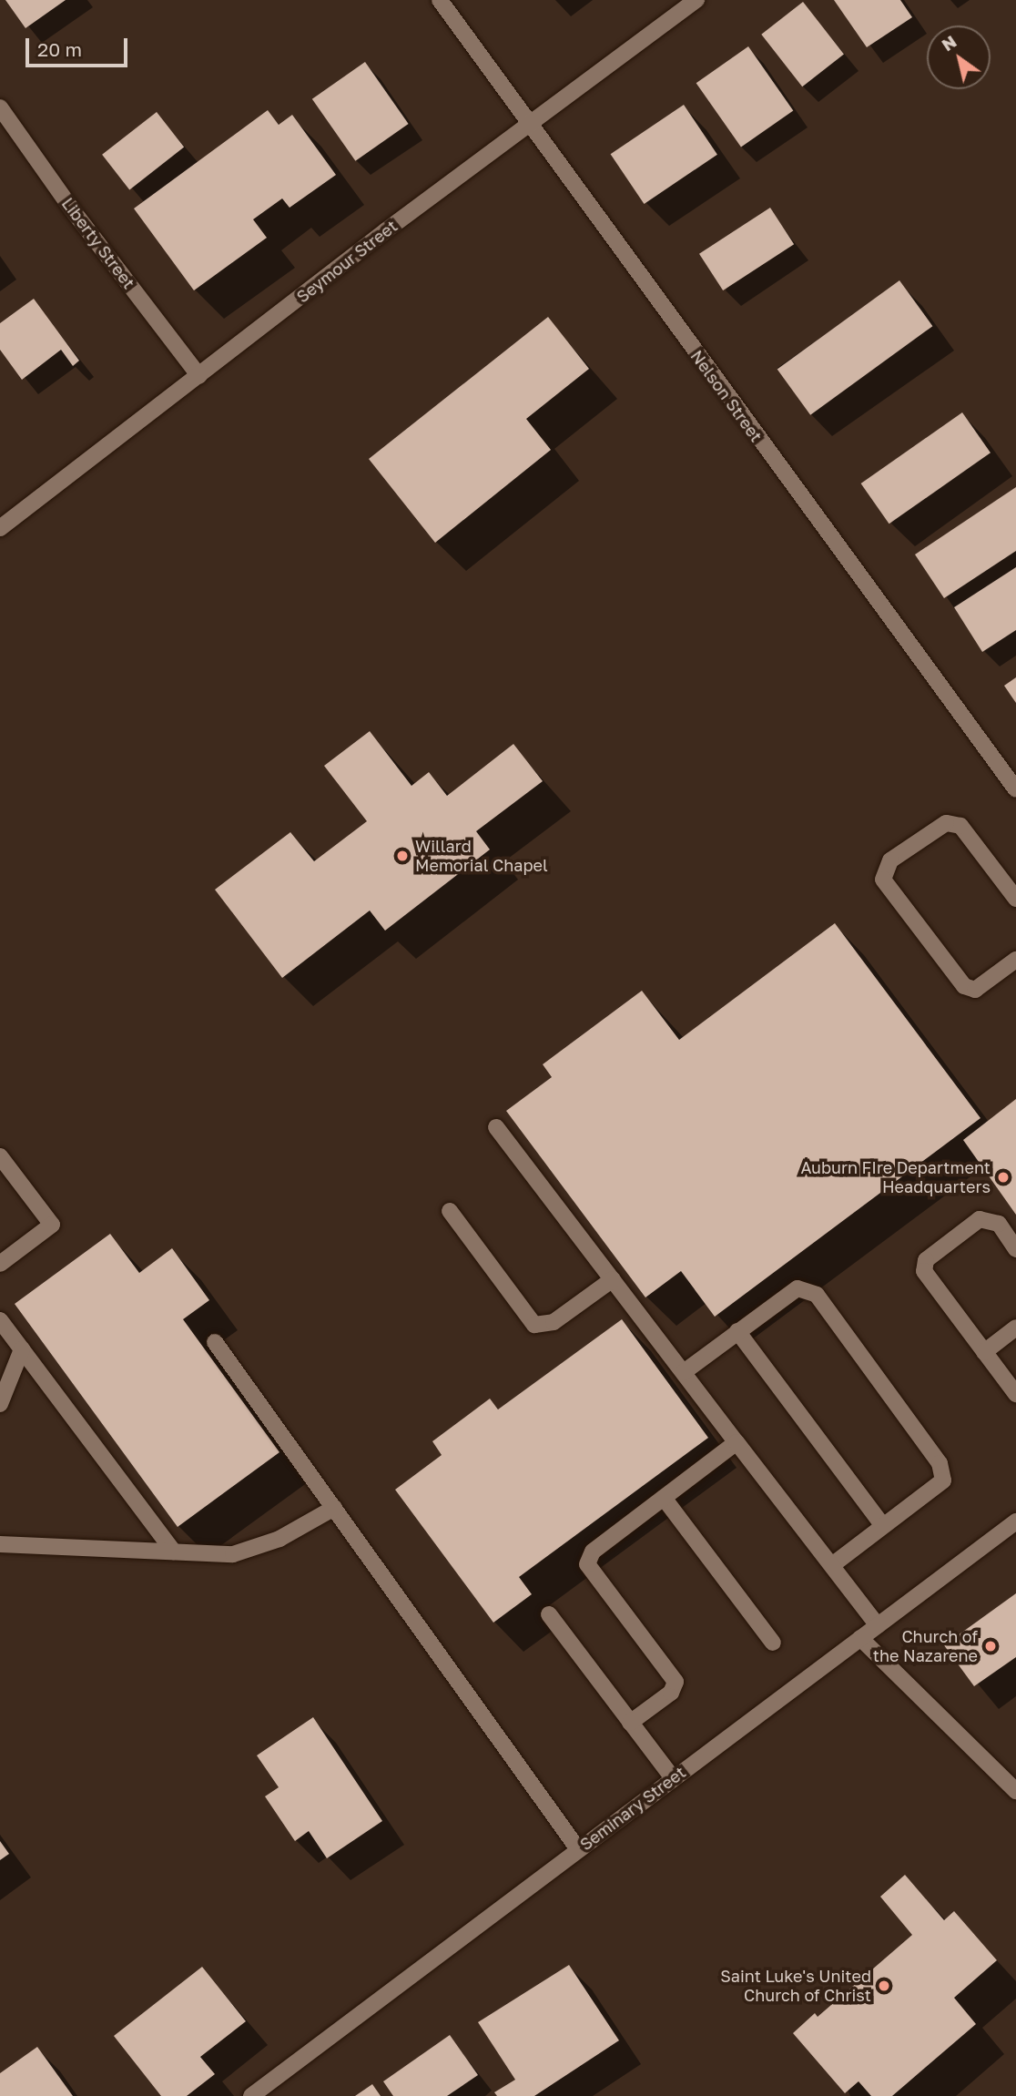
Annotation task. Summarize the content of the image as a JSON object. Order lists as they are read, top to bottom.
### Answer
{
  "streets": {
    "street": [
      "Liberty Street",
      "Seymour Street",
      "Nelson Street",
      "Seminary Street"
    ]
  },
  "crossings": [
    ["Liberty Street", "Seymour Street"],
    ["Seymour Street", "Nelson Street"]
  ],
  "places": [
    "Willard Memorial Chapel",
    "Auburn FIre Department Headquarters",
    "Church of the Nazarene",
    "Saint Luke's United Church of Christ"
  ],
  "scale_bar": "20 m",
  "north": "top left"
}
